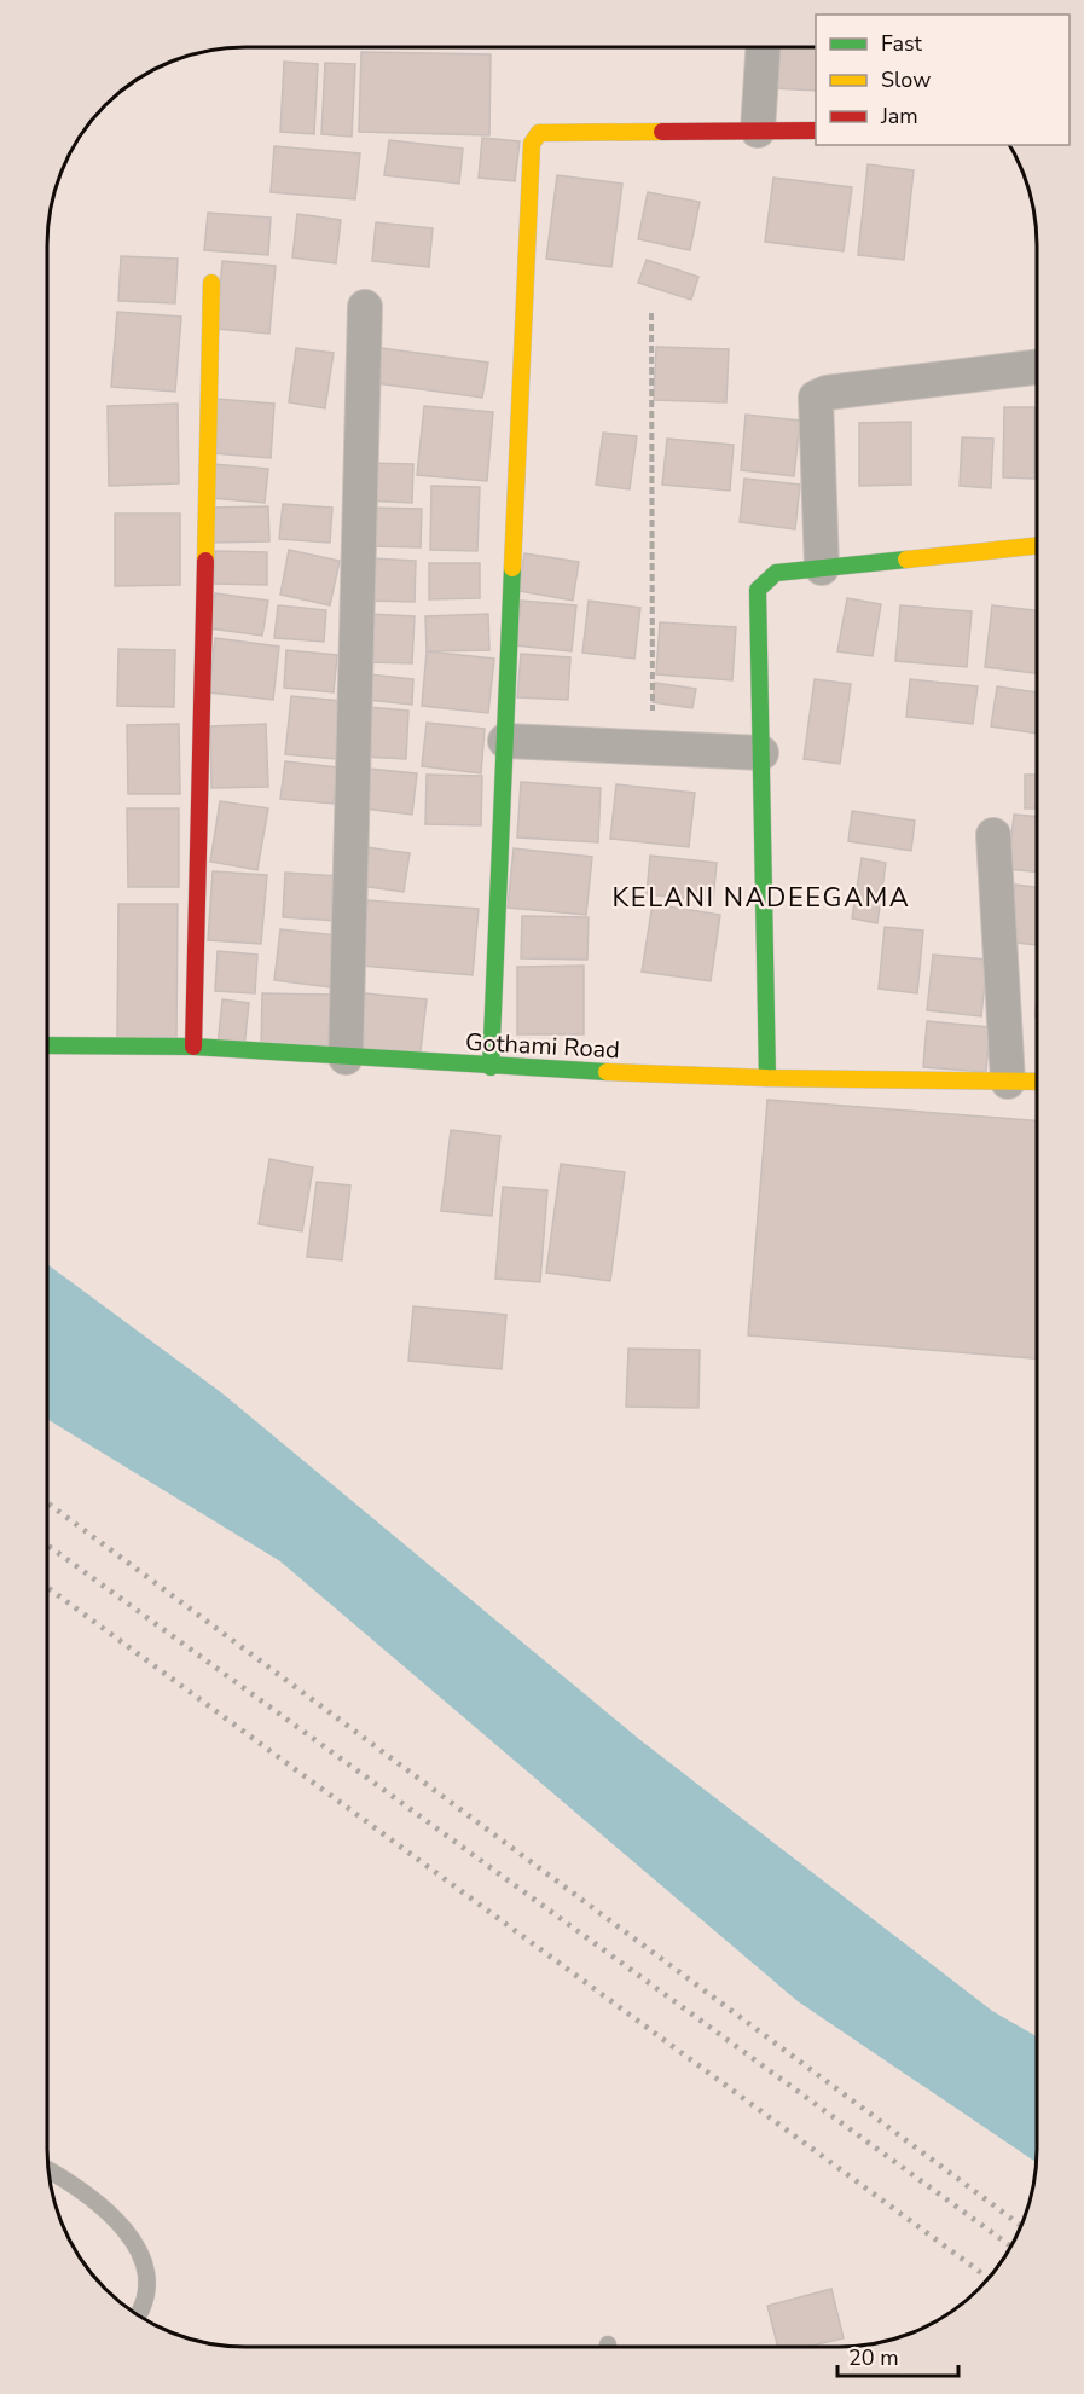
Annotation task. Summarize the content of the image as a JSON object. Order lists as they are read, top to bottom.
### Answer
{
  "streets": {
    "street": ["Gothami Road"]
  },
  "districts": ["KELANI NADEEGAMA"],
  "legend": ["Fast", "Slow", "Jam"],
  "scale_bar": "20 m"
}
